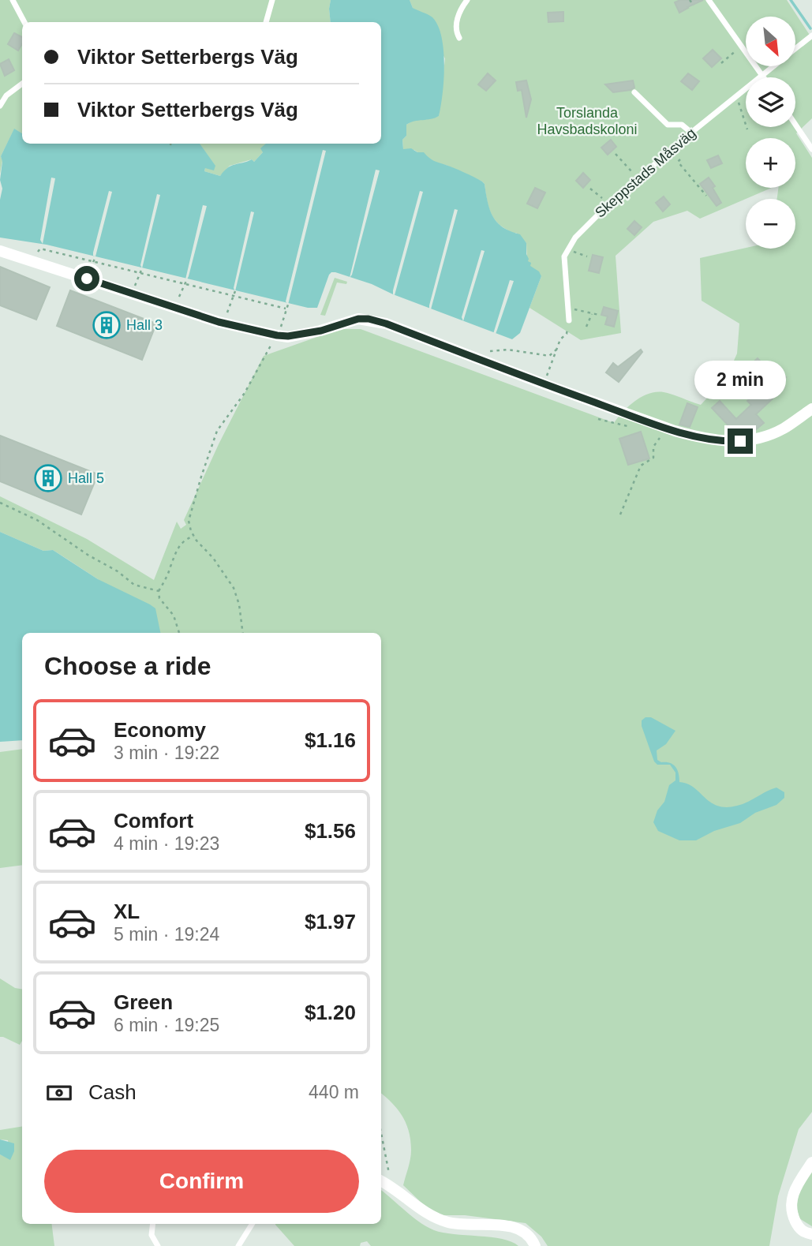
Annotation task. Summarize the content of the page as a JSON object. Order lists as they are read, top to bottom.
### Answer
{
  "streets": {
    "lane": ["Skeppstads Måsväg"]
  },
  "parks": ["Torslanda Havsbadskoloni"],
  "places": {
    "building": ["Hall 3", "Hall 5"]
  },
  "north": "bottom right",
  "page": {
    "map_buttons": ["+", "−"],
    "banner": ["Viktor Setterbergs Väg", "Viktor Setterbergs Väg"],
    "bubble": "2 min",
    "heading": "Choose a ride",
    "list": [
      {
        "name": "Economy",
        "note": "3 min · 19:22",
        "value": "$1.16"
      },
      {
        "name": "Comfort",
        "note": "4 min · 19:23",
        "value": "$1.56"
      },
      {
        "name": "XL",
        "note": "5 min · 19:24",
        "value": "$1.97"
      },
      {
        "name": "Green",
        "note": "6 min · 19:25",
        "value": "$1.20"
      }
    ],
    "pay": ["Cash", "440 m"],
    "buttons": "Confirm"
  }
}
